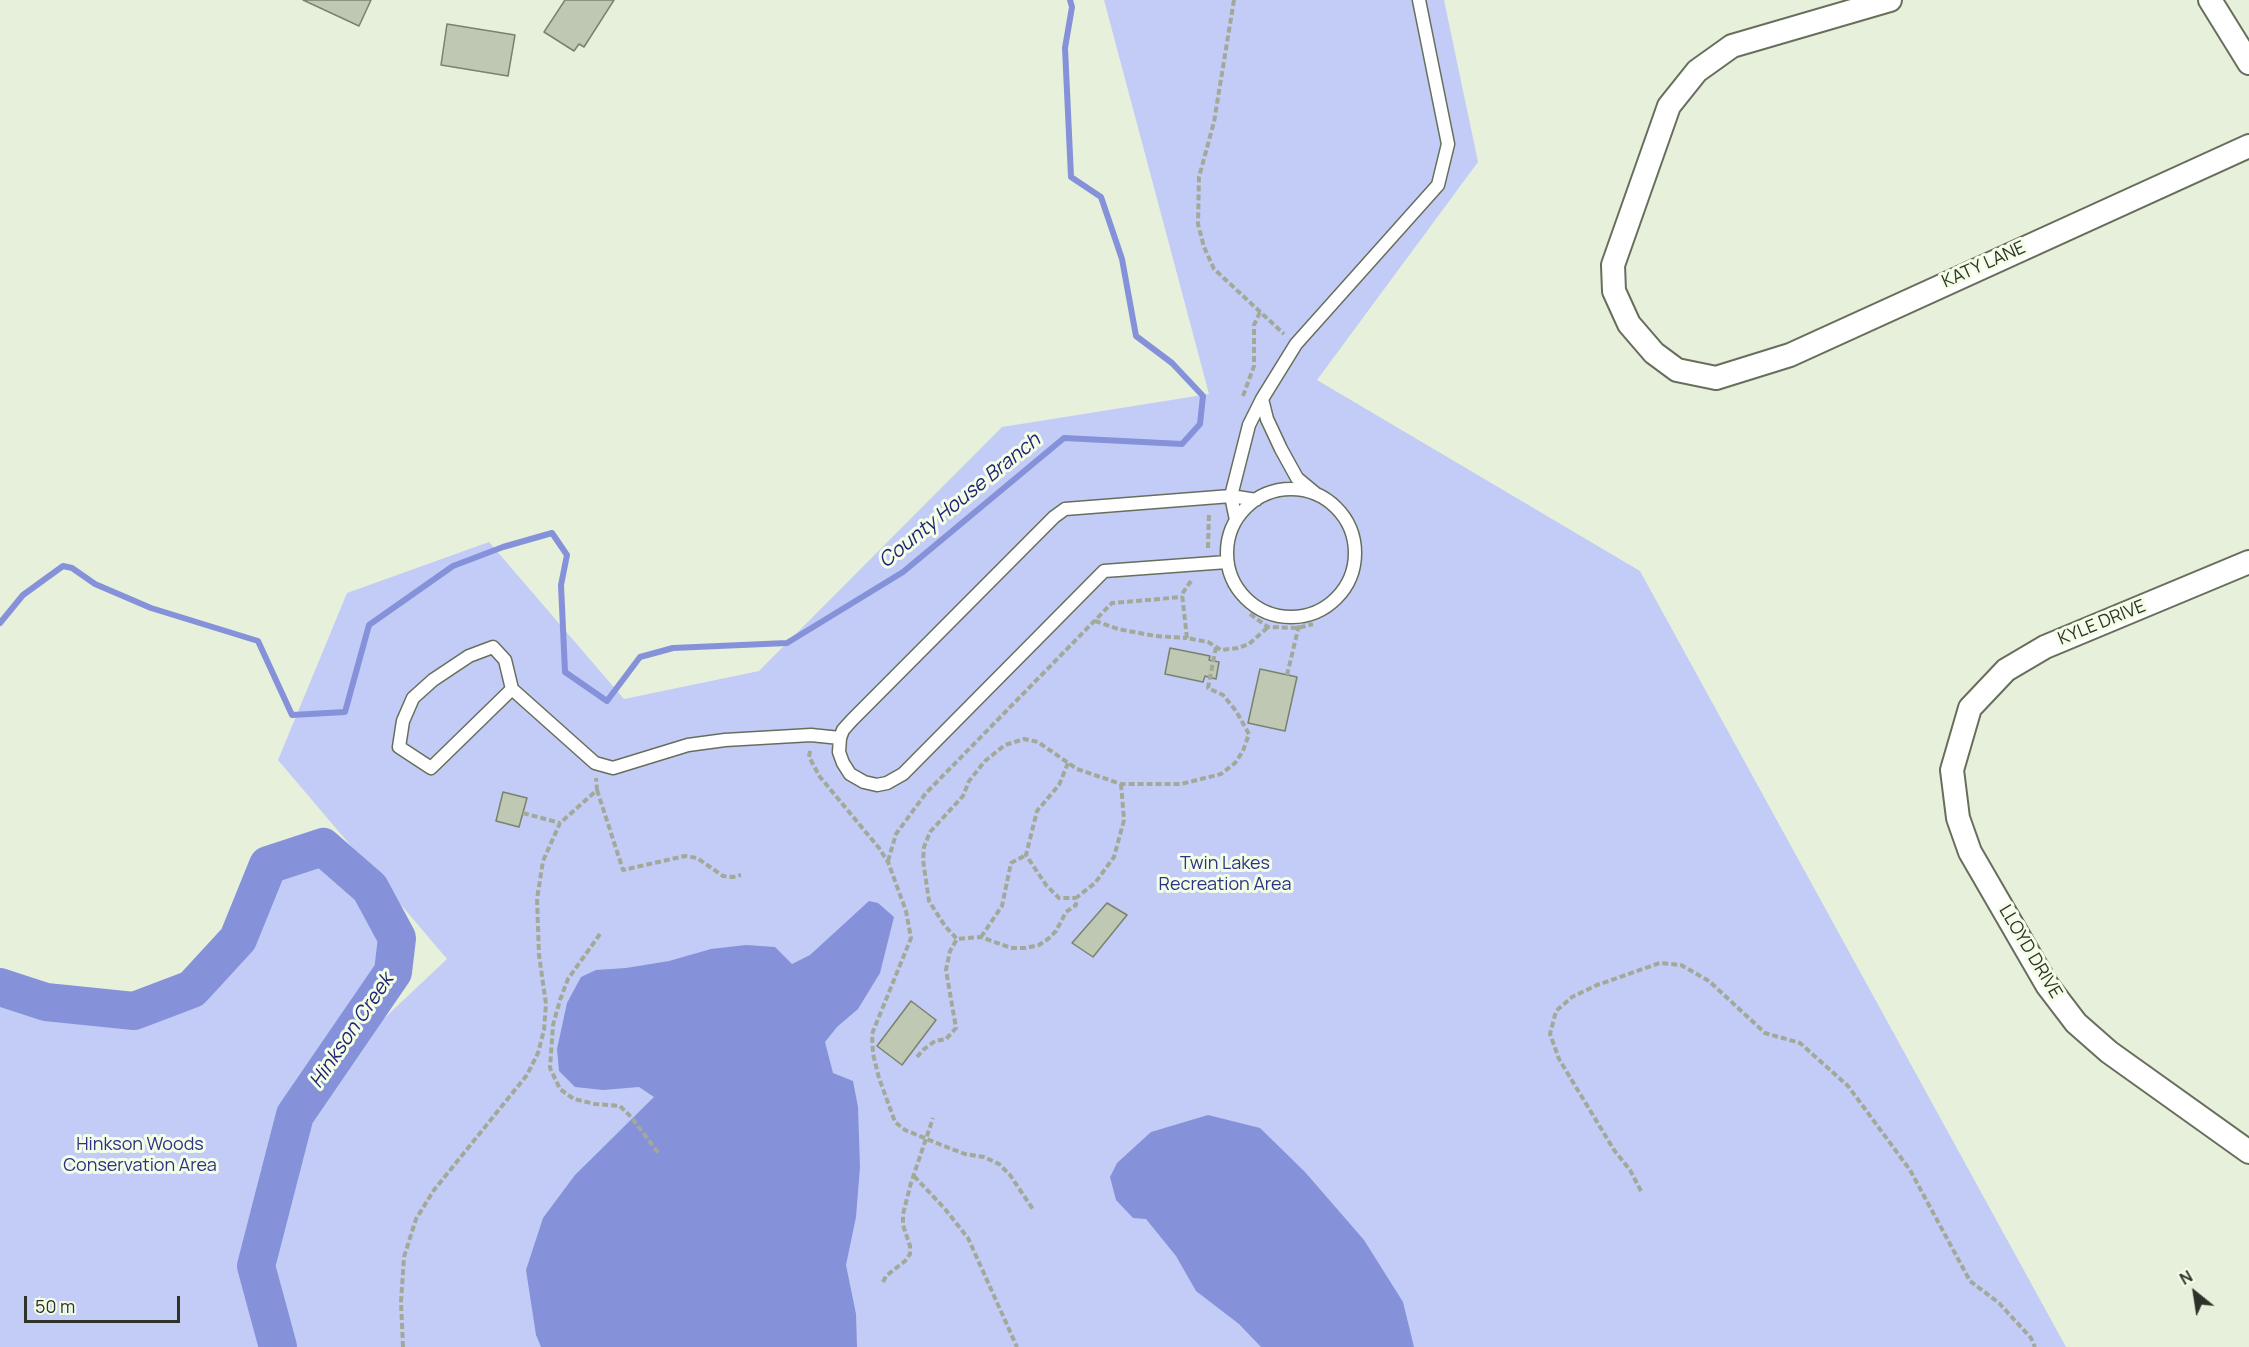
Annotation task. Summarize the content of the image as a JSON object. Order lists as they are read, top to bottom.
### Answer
{
  "streets": {
    "street": ["KATY LANE", "KYLE DRIVE", "LLOYD DRIVE"]
  },
  "crossings": [
    ["KYLE DRIVE", "LLOYD DRIVE"]
  ],
  "water": ["County House Branch", "Hinkson Creek"],
  "parks": ["Twin Lakes Recreation Area", "Hinkson Woods Conservation Area"],
  "scale_bar": "50 m",
  "north": "top left"
}
